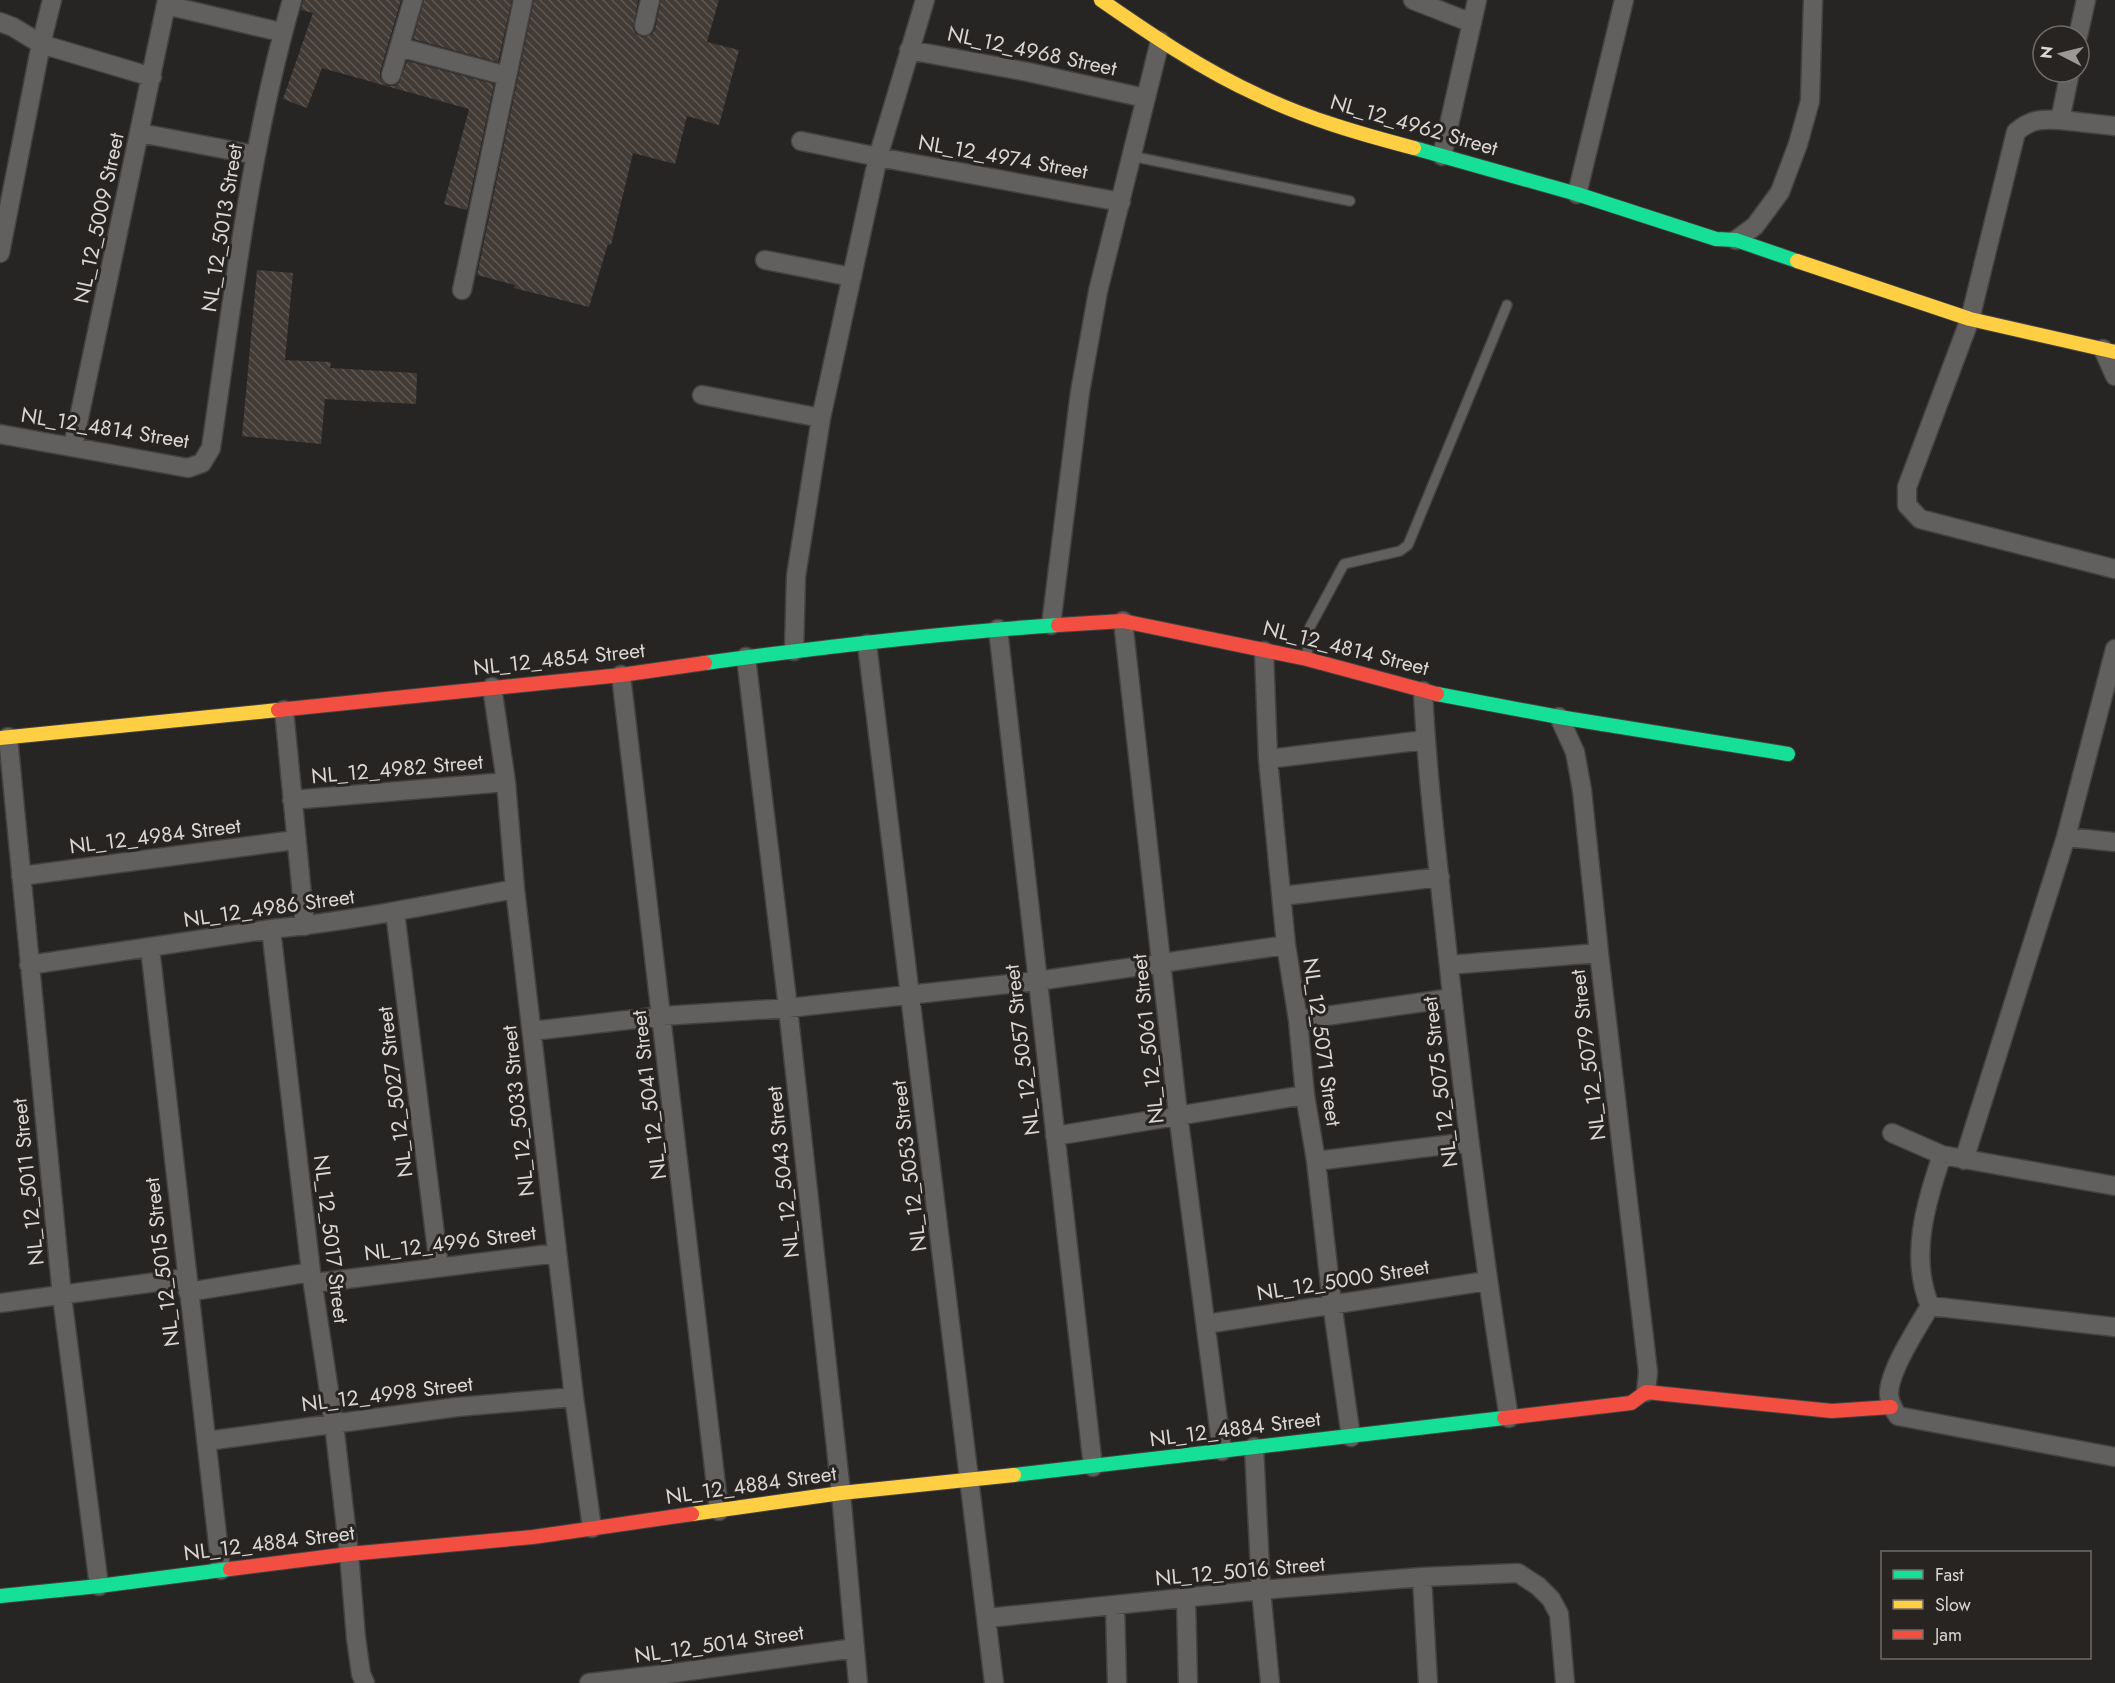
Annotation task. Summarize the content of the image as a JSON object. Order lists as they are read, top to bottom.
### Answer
{
  "streets": {
    "street": [
      "NL_12_4968 Street",
      "NL_12_4962 Street",
      "NL_12_4974 Street",
      "NL_12_5009 Street",
      "NL_12_5013 Street",
      "NL_12_4814 Street",
      "NL_12_4854 Street",
      "NL_12_4982 Street",
      "NL_12_4984 Street",
      "NL_12_4986 Street",
      "NL_12_5061 Street",
      "NL_12_5071 Street",
      "NL_12_5057 Street",
      "NL_12_5079 Street",
      "NL_12_5075 Street",
      "NL_12_5027 Street",
      "NL_12_5041 Street",
      "NL_12_5033 Street",
      "NL_12_5053 Street",
      "NL_12_5043 Street",
      "NL_12_5011 Street",
      "NL_12_5017 Street",
      "NL_12_4996 Street",
      "NL_12_5015 Street",
      "NL_12_5000 Street",
      "NL_12_4998 Street",
      "NL_12_4884 Street",
      "NL_12_5016 Street",
      "NL_12_5014 Street"
    ]
  },
  "crossings": [
    ["NL_12_5009 Street", "NL_12_4814 Street"],
    ["NL_12_5013 Street", "NL_12_4814 Street"],
    ["NL_12_4814 Street", "NL_12_4854 Street"],
    ["NL_12_4814 Street", "NL_12_5061 Street"],
    ["NL_12_4814 Street", "NL_12_5071 Street"],
    ["NL_12_4814 Street", "NL_12_5079 Street"],
    ["NL_12_4814 Street", "NL_12_5075 Street"],
    ["NL_12_4854 Street", "NL_12_5061 Street"],
    ["NL_12_4854 Street", "NL_12_5057 Street"],
    ["NL_12_4854 Street", "NL_12_5041 Street"],
    ["NL_12_4854 Street", "NL_12_5033 Street"],
    ["NL_12_4854 Street", "NL_12_5053 Street"],
    ["NL_12_4854 Street", "NL_12_5043 Street"],
    ["NL_12_4854 Street", "NL_12_5011 Street"],
    ["NL_12_4982 Street", "NL_12_5033 Street"],
    ["NL_12_4984 Street", "NL_12_5011 Street"],
    ["NL_12_4986 Street", "NL_12_5027 Street"],
    ["NL_12_4986 Street", "NL_12_5033 Street"],
    ["NL_12_4986 Street", "NL_12_5011 Street"],
    ["NL_12_4986 Street", "NL_12_5017 Street"],
    ["NL_12_4986 Street", "NL_12_5015 Street"],
    ["NL_12_5061 Street", "NL_12_5000 Street"],
    ["NL_12_5061 Street", "NL_12_4884 Street"],
    ["NL_12_5071 Street", "NL_12_5000 Street"],
    ["NL_12_5071 Street", "NL_12_4884 Street"],
    ["NL_12_5057 Street", "NL_12_4884 Street"],
    ["NL_12_5079 Street", "NL_12_4884 Street"],
    ["NL_12_5075 Street", "NL_12_5000 Street"],
    ["NL_12_5075 Street", "NL_12_4884 Street"],
    ["NL_12_5027 Street", "NL_12_4996 Street"],
    ["NL_12_5041 Street", "NL_12_4884 Street"],
    ["NL_12_5033 Street", "NL_12_4996 Street"],
    ["NL_12_5033 Street", "NL_12_4998 Street"],
    ["NL_12_5033 Street", "NL_12_4884 Street"],
    ["NL_12_5053 Street", "NL_12_4884 Street"],
    ["NL_12_5053 Street", "NL_12_5016 Street"],
    ["NL_12_5043 Street", "NL_12_4884 Street"],
    ["NL_12_5043 Street", "NL_12_5014 Street"],
    ["NL_12_5011 Street", "NL_12_4996 Street"],
    ["NL_12_5011 Street", "NL_12_4884 Street"],
    ["NL_12_5017 Street", "NL_12_4996 Street"],
    ["NL_12_5017 Street", "NL_12_4998 Street"],
    ["NL_12_5017 Street", "NL_12_4884 Street"],
    ["NL_12_4996 Street", "NL_12_5015 Street"],
    ["NL_12_5015 Street", "NL_12_4998 Street"],
    ["NL_12_5015 Street", "NL_12_4884 Street"]
  ],
  "legend": ["Fast", "Slow", "Jam"],
  "north": "left"
}
